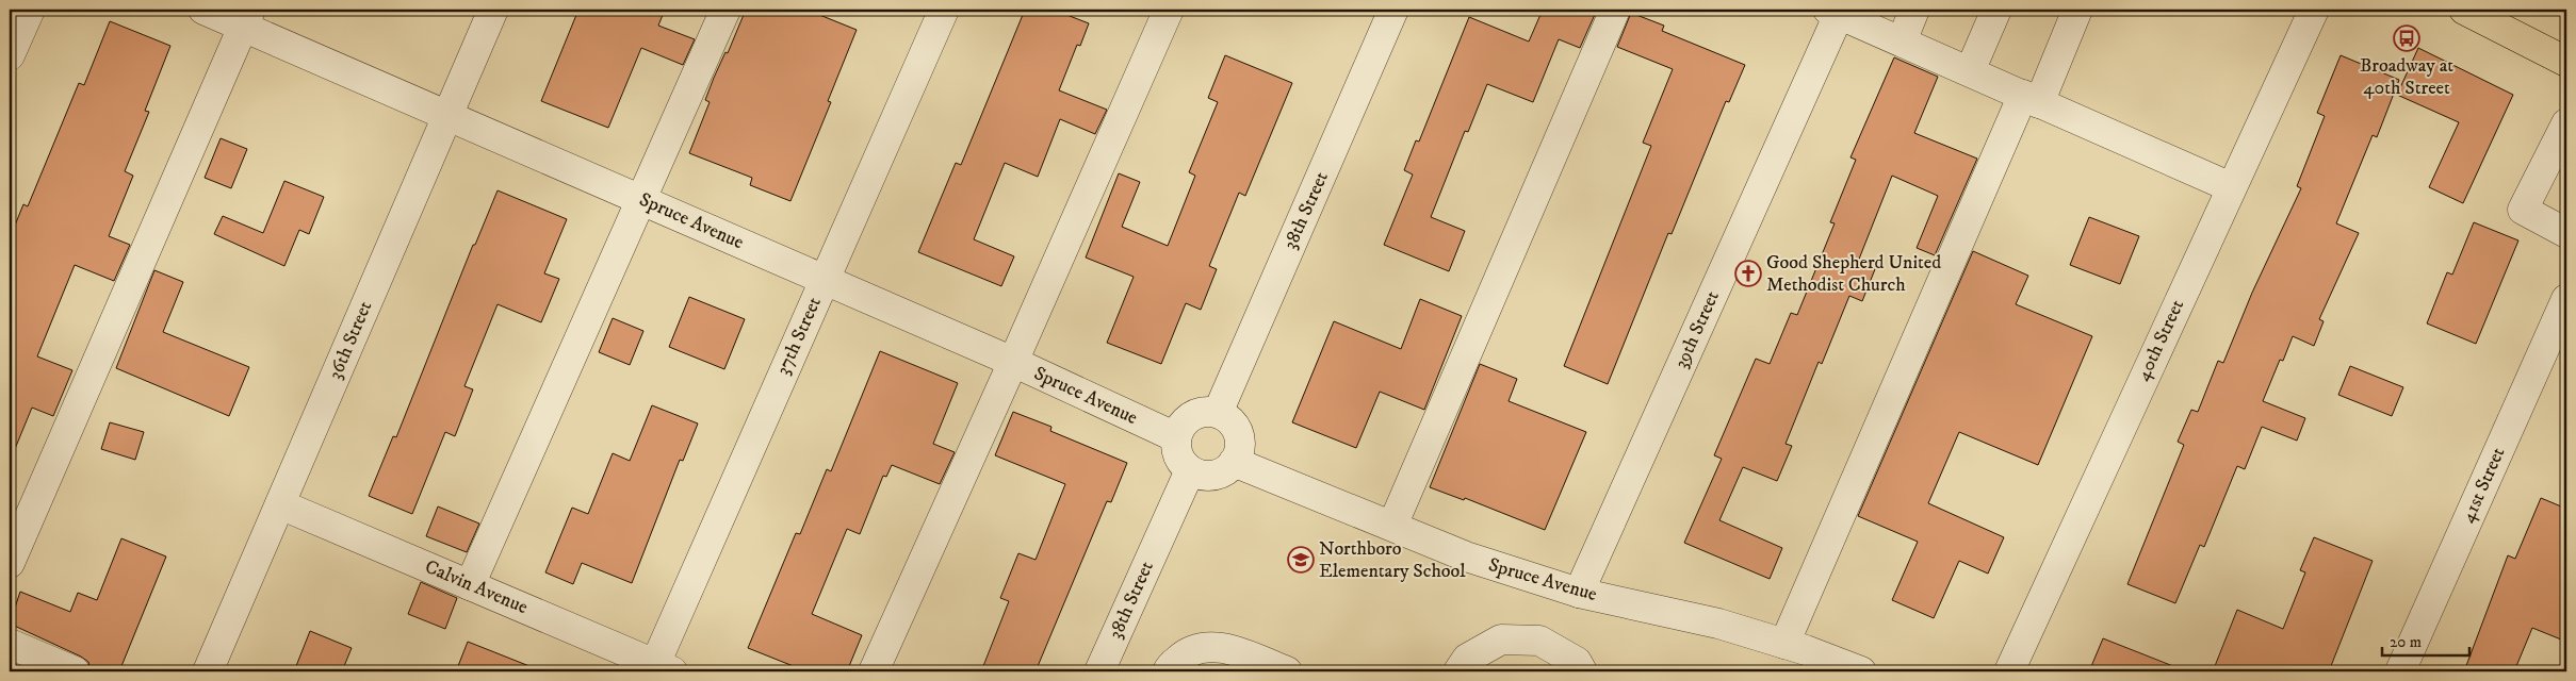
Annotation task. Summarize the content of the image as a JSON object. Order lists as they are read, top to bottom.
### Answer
{
  "streets": {
    "street": [
      "38th Street",
      "Spruce Avenue",
      "39th Street",
      "37th Street",
      "36th Street",
      "40th Street",
      "41st Street",
      "Calvin Avenue"
    ]
  },
  "crossings": [
    ["38th Street", "Spruce Avenue"],
    ["Spruce Avenue", "39th Street"],
    ["Spruce Avenue", "37th Street"],
    ["Spruce Avenue", "36th Street"],
    ["37th Street", "Calvin Avenue"],
    ["36th Street", "Calvin Avenue"]
  ],
  "places": {
    "bus stop": ["Broadway at 40th Street"],
    "church": ["Good Shepherd United Methodist Church"],
    "school or university": ["Northboro Elementary School"]
  },
  "scale_bar": "20 m"
}
